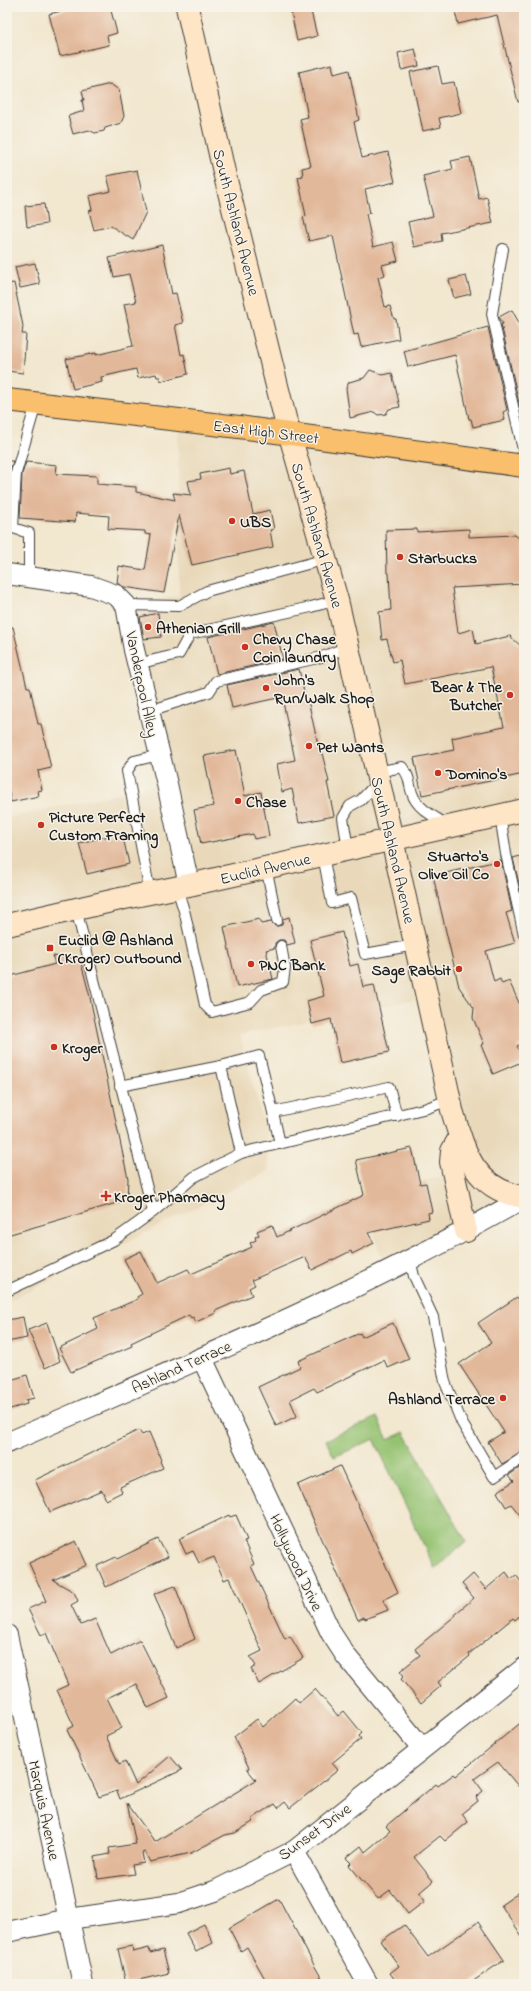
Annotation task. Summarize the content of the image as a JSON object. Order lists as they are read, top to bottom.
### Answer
{
  "streets": {
    "main road": ["East High Street"],
    "street": [
      "South Ashland Avenue",
      "Vanderpool Alley",
      "Euclid Avenue",
      "Ashland Terrace",
      "Hollywood Drive",
      "Marquis Avenue",
      "Sunset Drive"
    ]
  },
  "crossings": [
    ["South Ashland Avenue", "East High Street"],
    ["South Ashland Avenue", "Euclid Avenue"],
    ["South Ashland Avenue", "Ashland Terrace"],
    ["Vanderpool Alley", "Euclid Avenue"],
    ["Ashland Terrace", "Hollywood Drive"],
    ["Hollywood Drive", "Sunset Drive"],
    ["Marquis Avenue", "Sunset Drive"]
  ],
  "places": {
    "other": [
      "UBS",
      "Starbucks",
      "Athenian Grill",
      "Chevy Chase Coin laundry",
      "John's Run/Walk Shop",
      "Bear & The Butcher",
      "Pet Wants",
      "Domino's",
      "Chase",
      "Picture Perfect Custom Framing",
      "Stuarto's Olive Oil Co",
      "PNC Bank",
      "Sage Rabbit",
      "Kroger",
      "Ashland Terrace"
    ],
    "transit": ["Euclid @ Ashland (Kroger) Outbound"],
    "health": ["Kroger Pharmacy"]
  }
}
